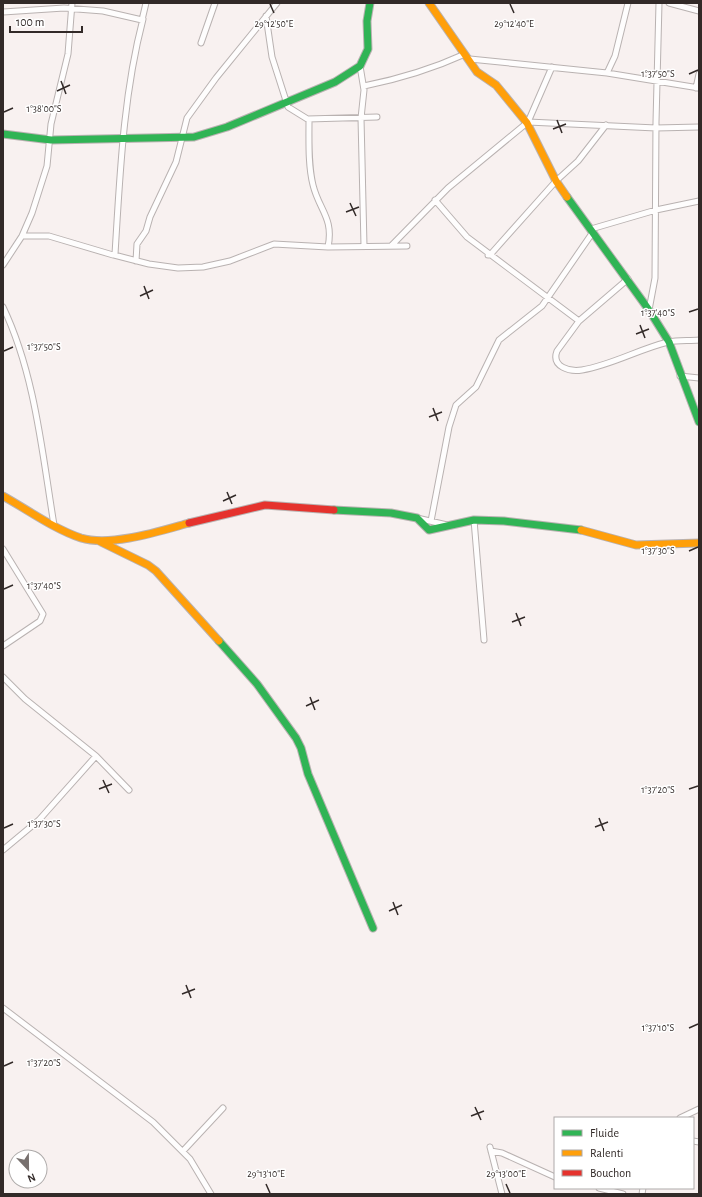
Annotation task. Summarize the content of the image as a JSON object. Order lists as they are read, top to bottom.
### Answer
{
  "legend": ["Fluide", "Ralenti", "Bouchon"],
  "scale_bar": "100 m",
  "north": "bottom",
  "coordinates": [
    "29°12'40\"E",
    "29°12'50\"E",
    "1°37'50\"S",
    "1°38'00\"S",
    "1°37'40\"S",
    "1°37'30\"S",
    "1°37'20\"S",
    "1°37'10\"S",
    "29°13'10\"E",
    "29°13'00\"E"
  ]
}
